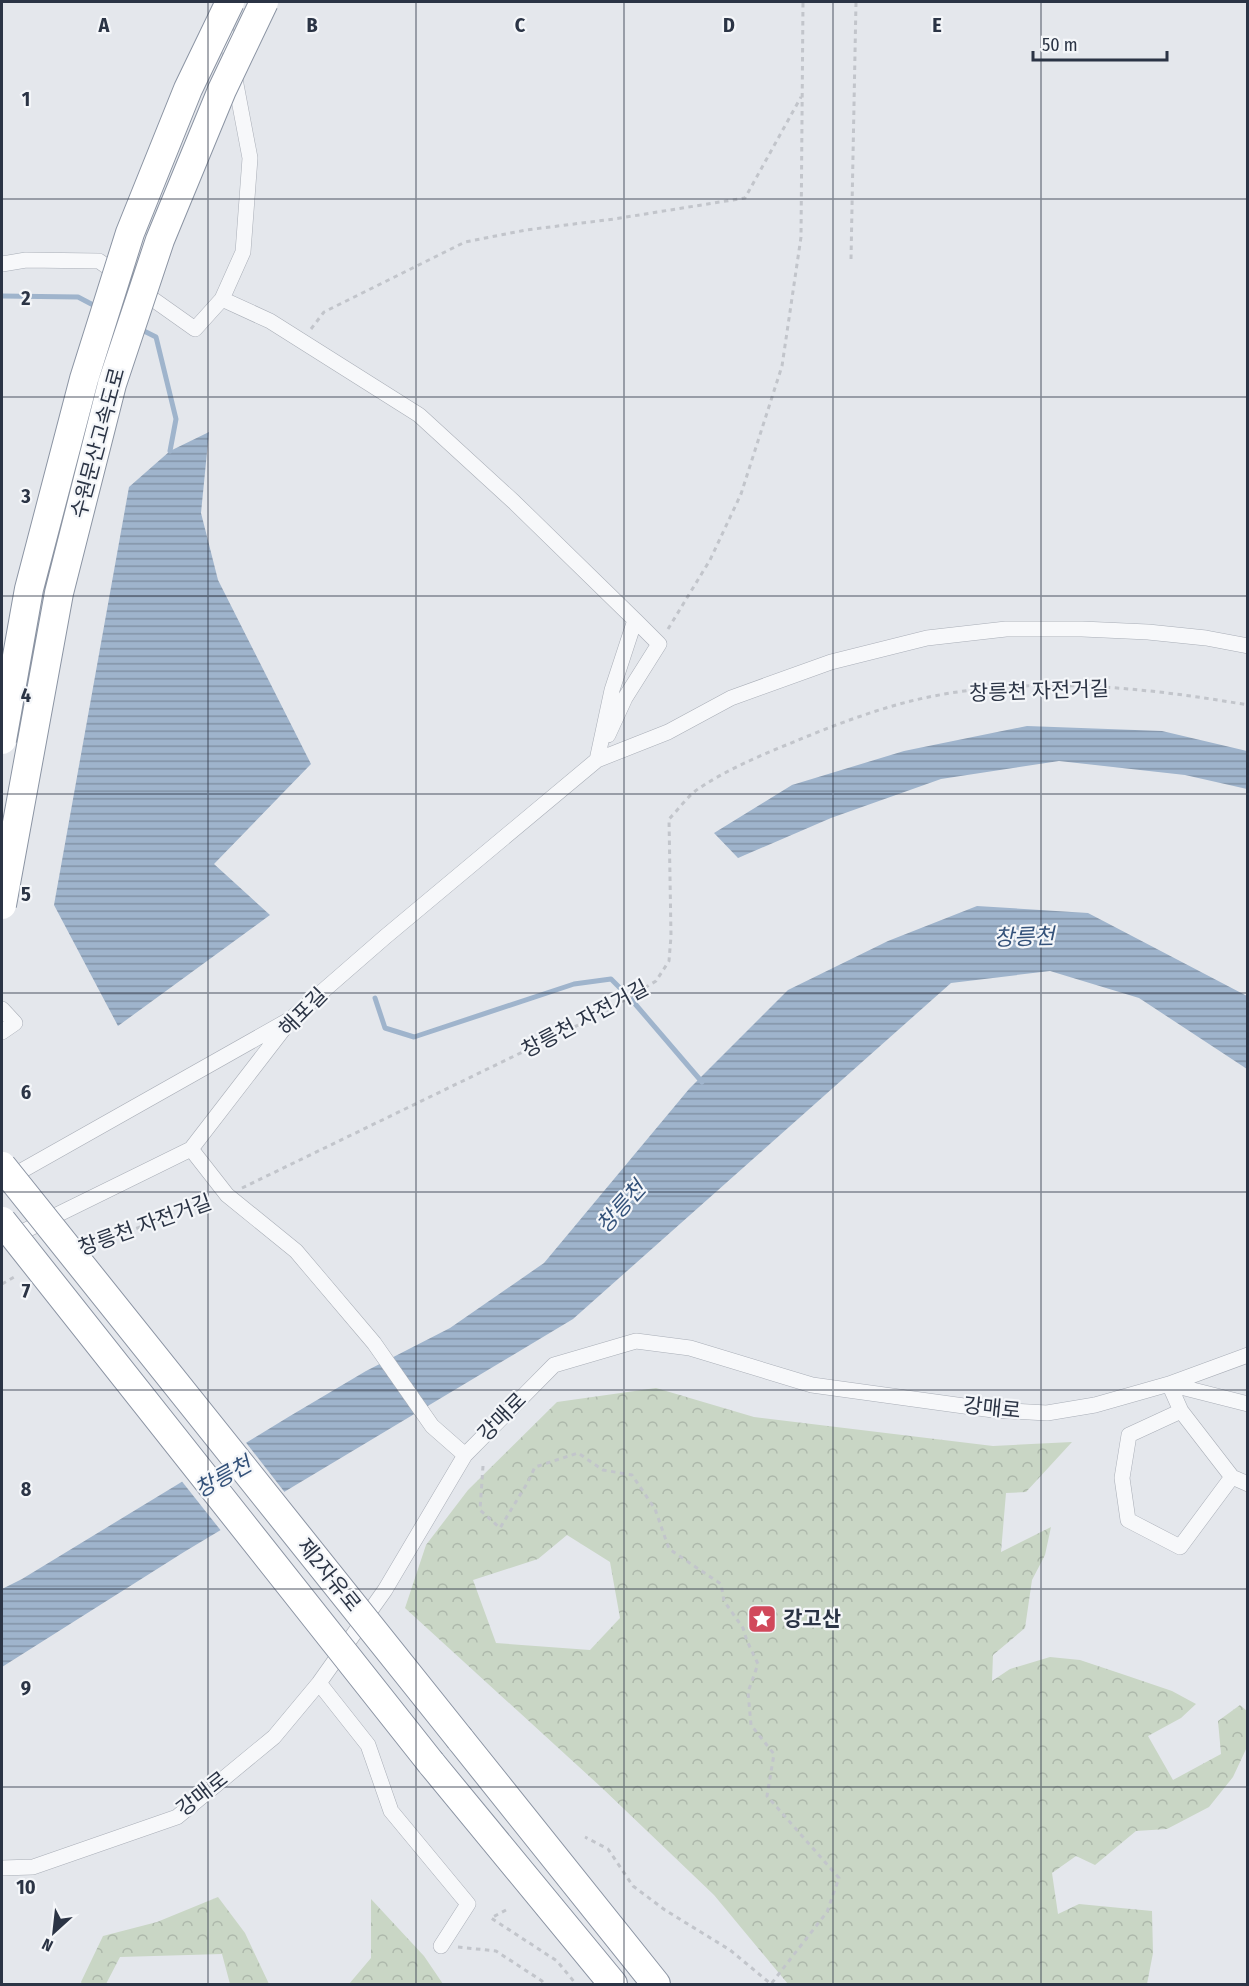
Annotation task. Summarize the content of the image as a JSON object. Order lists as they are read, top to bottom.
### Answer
{
  "streets": {
    "highway": ["수원문산고속도로", "제2자유로"],
    "street": ["해포길", "강매로"],
    "path": ["창릉천 자전거길"]
  },
  "water": ["창릉천"],
  "places": {
    "place": ["강고산"]
  },
  "scale_bar": "50 m",
  "north": "bottom left",
  "grid": {
    "columns": [
      "A",
      "B",
      "C",
      "D",
      "E"
    ],
    "rows": [
      "1",
      "2",
      "3",
      "4",
      "5",
      "6",
      "7",
      "8",
      "9",
      "10"
    ]
  }
}
